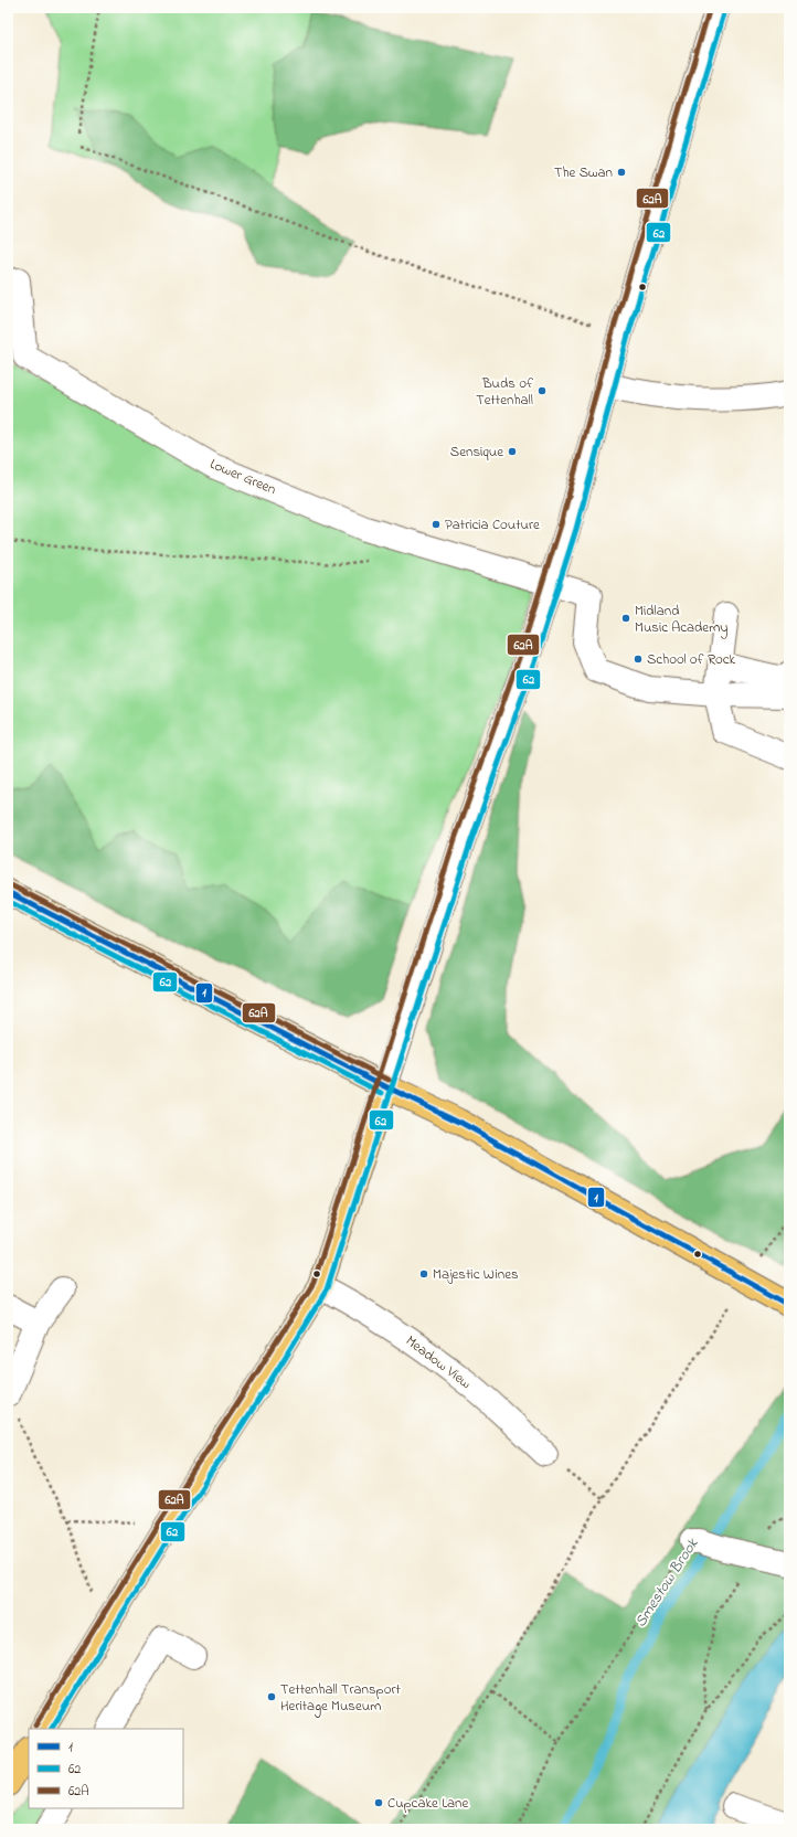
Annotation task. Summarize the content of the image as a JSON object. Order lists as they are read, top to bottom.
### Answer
{
  "streets": {
    "street": ["Lower Green", "Meadow View"]
  },
  "water": ["Smestow Brook"],
  "places": [
    "The Swan",
    "Buds of Tettenhall",
    "Sensique",
    "Patricia Couture",
    "Midland Music Academy",
    "School of Rock",
    "Majestic Wines",
    "Tettenhall Transport Heritage Museum",
    "Cupcake Lane"
  ],
  "lines": ["transit line 62A", "transit line 62", "transit line 1"],
  "legend": ["1", "62", "62A"]
}
